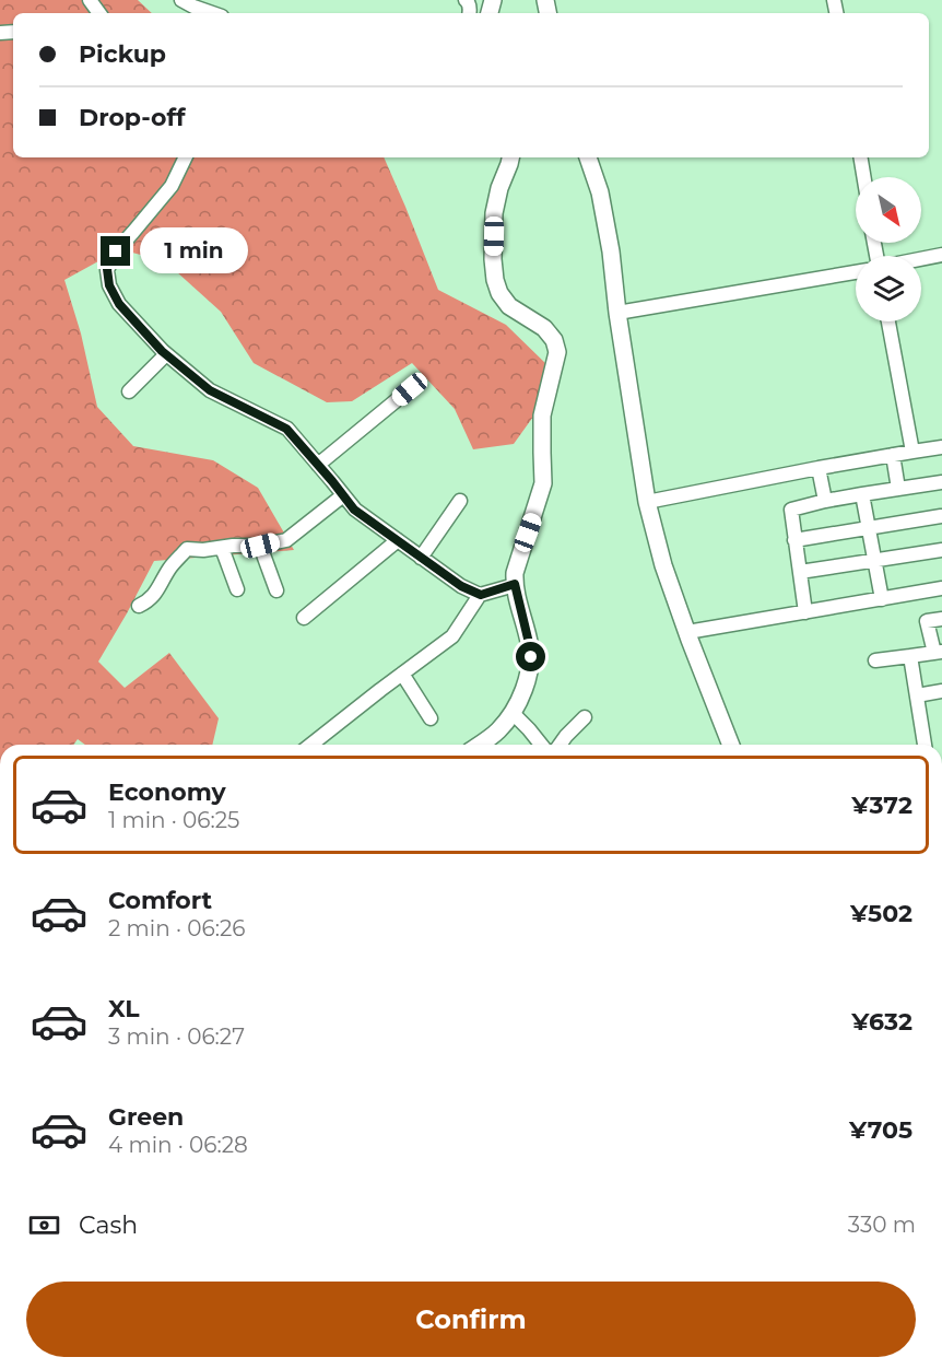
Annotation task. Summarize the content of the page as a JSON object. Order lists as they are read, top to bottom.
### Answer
{
  "north": "bottom right",
  "page": {
    "banner": ["Pickup", "Drop-off"],
    "bubble": "1 min",
    "list": [
      {
        "name": "Economy",
        "note": "1 min · 06:25",
        "value": "¥372"
      },
      {
        "name": "Comfort",
        "note": "2 min · 06:26",
        "value": "¥502"
      },
      {
        "name": "XL",
        "note": "3 min · 06:27",
        "value": "¥632"
      },
      {
        "name": "Green",
        "note": "4 min · 06:28",
        "value": "¥705"
      }
    ],
    "pay": ["Cash", "330 m"],
    "buttons": "Confirm"
  }
}
